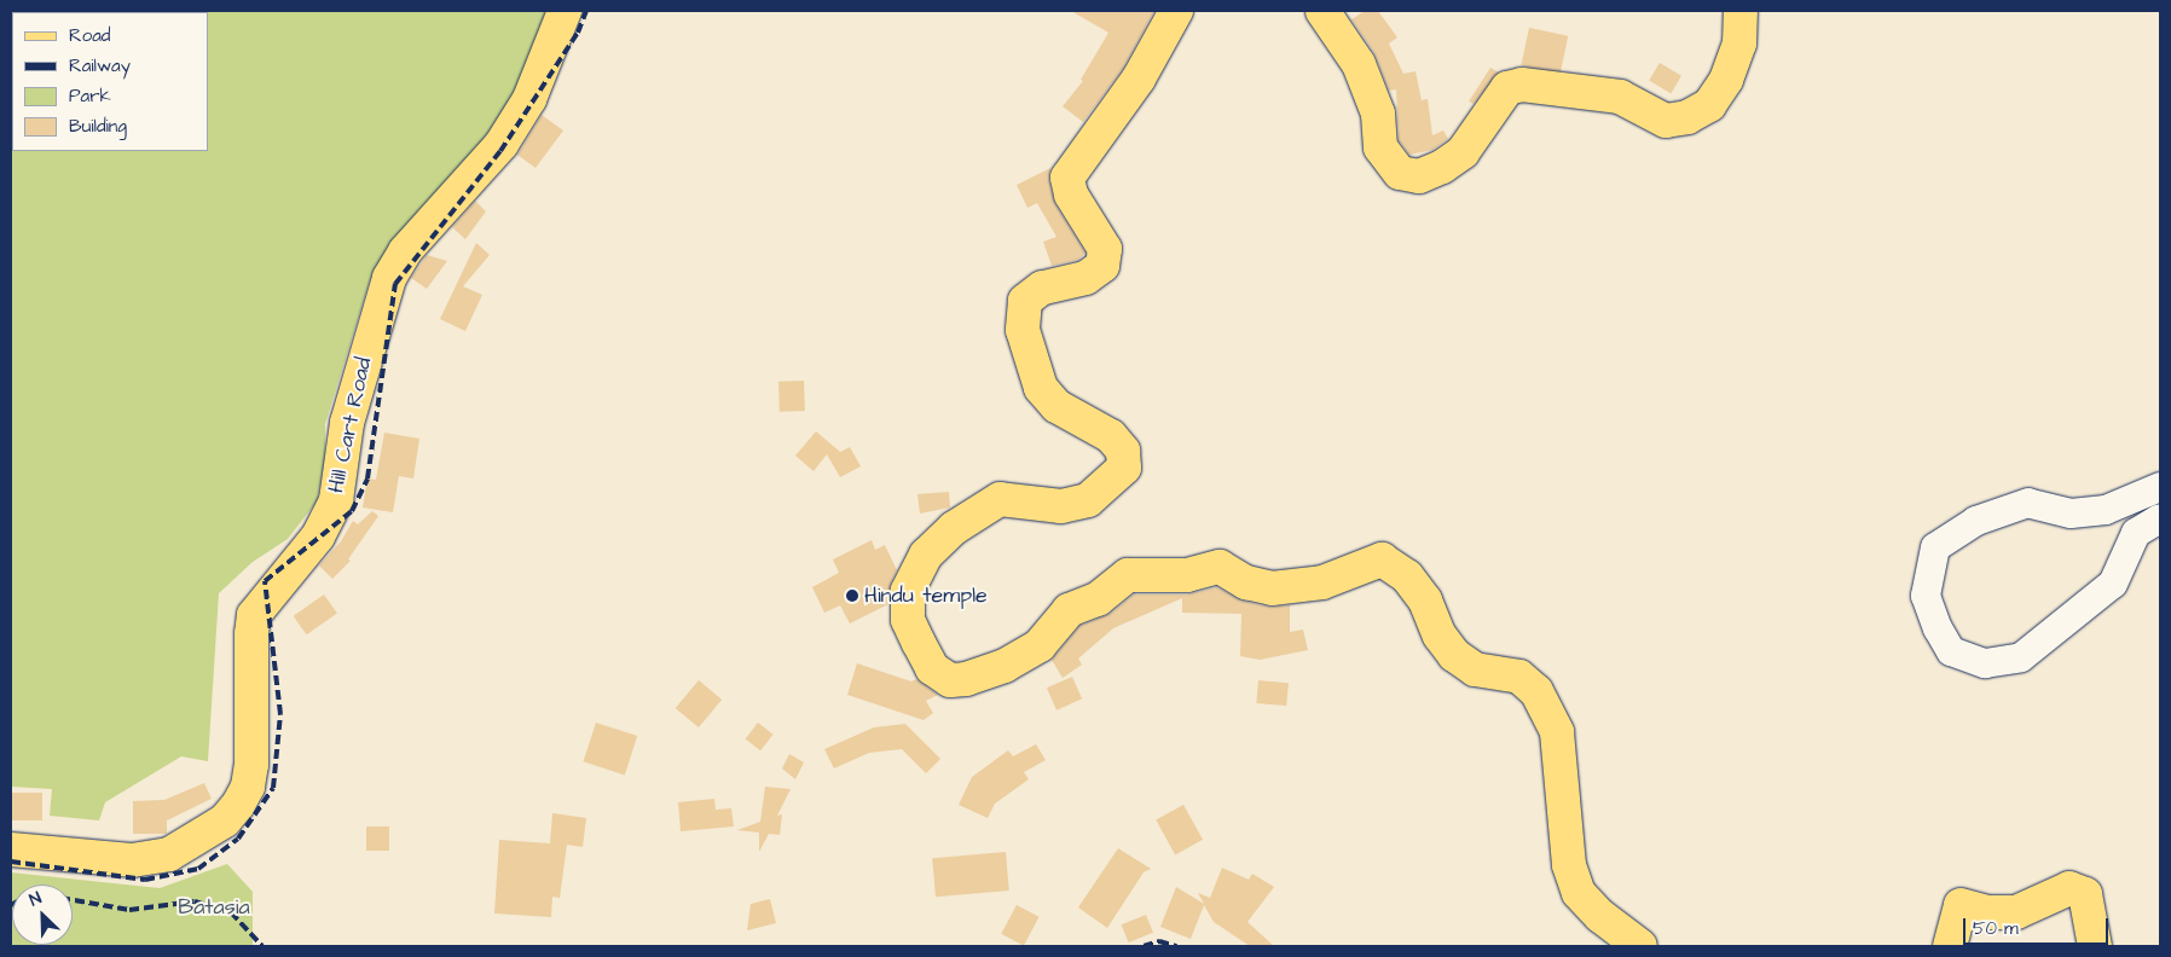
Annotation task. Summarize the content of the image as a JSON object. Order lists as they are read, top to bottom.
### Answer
{
  "streets": {
    "main road": ["Hill Cart Road"]
  },
  "parks": ["Batasia"],
  "places": ["Hindu temple"],
  "legend": [
    "Road",
    "Railway",
    "Park",
    "Building"
  ],
  "scale_bar": "50 m",
  "north": "top left"
}
